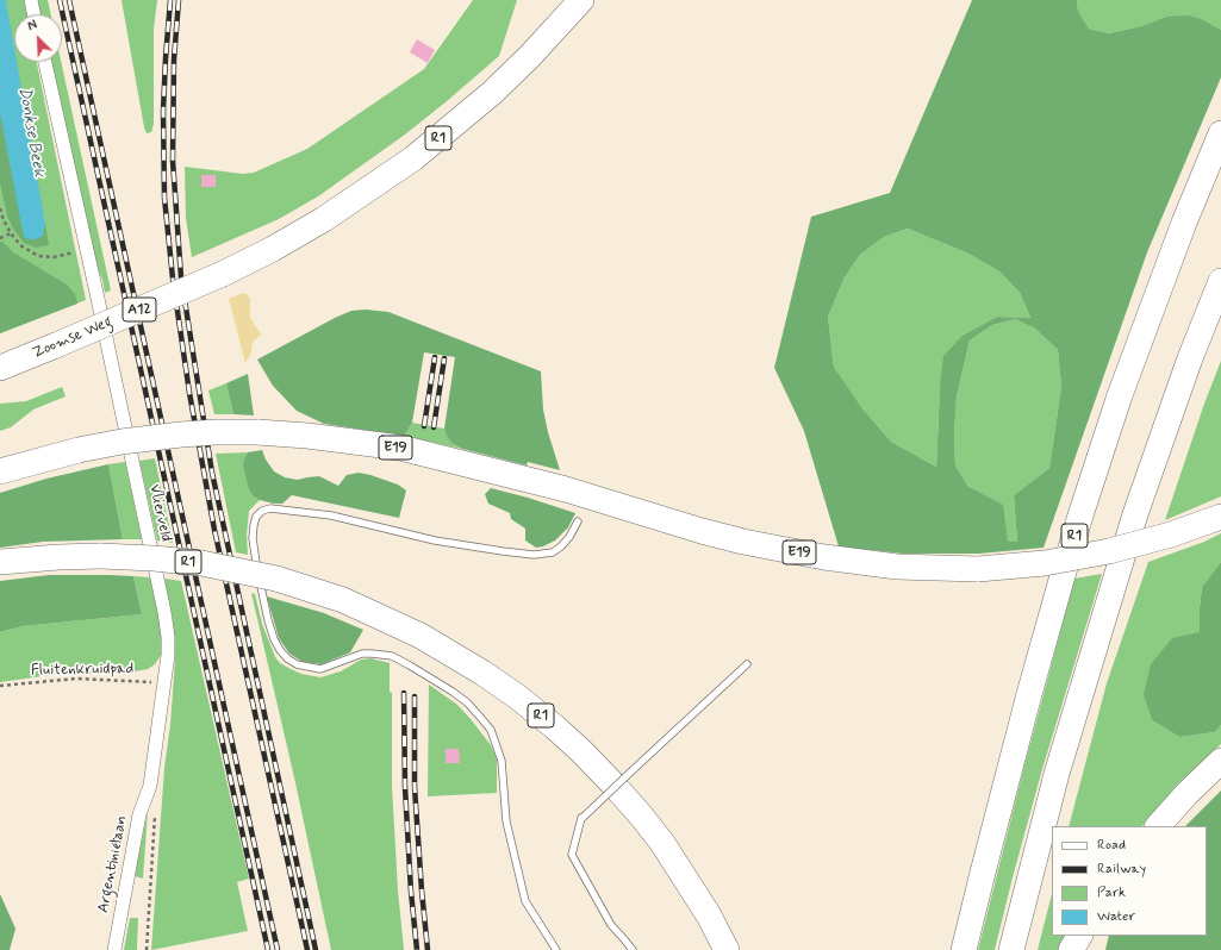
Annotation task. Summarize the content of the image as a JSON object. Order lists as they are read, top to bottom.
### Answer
{
  "streets": {
    "highway": [
      "R1",
      "A12",
      "Zoomse Weg",
      "E19"
    ],
    "street": ["Vlierveld", "Argentiniëlaan"],
    "path": ["Fluitenkruidpad"]
  },
  "crossings": [
    ["R1", "Zoomse Weg"],
    ["Vlierveld", "Fluitenkruidpad"],
    ["Vlierveld", "Argentiniëlaan"]
  ],
  "water": ["Donkse Beek"],
  "legend": [
    "Road",
    "Railway",
    "Park",
    "Water"
  ],
  "north": "top left"
}
